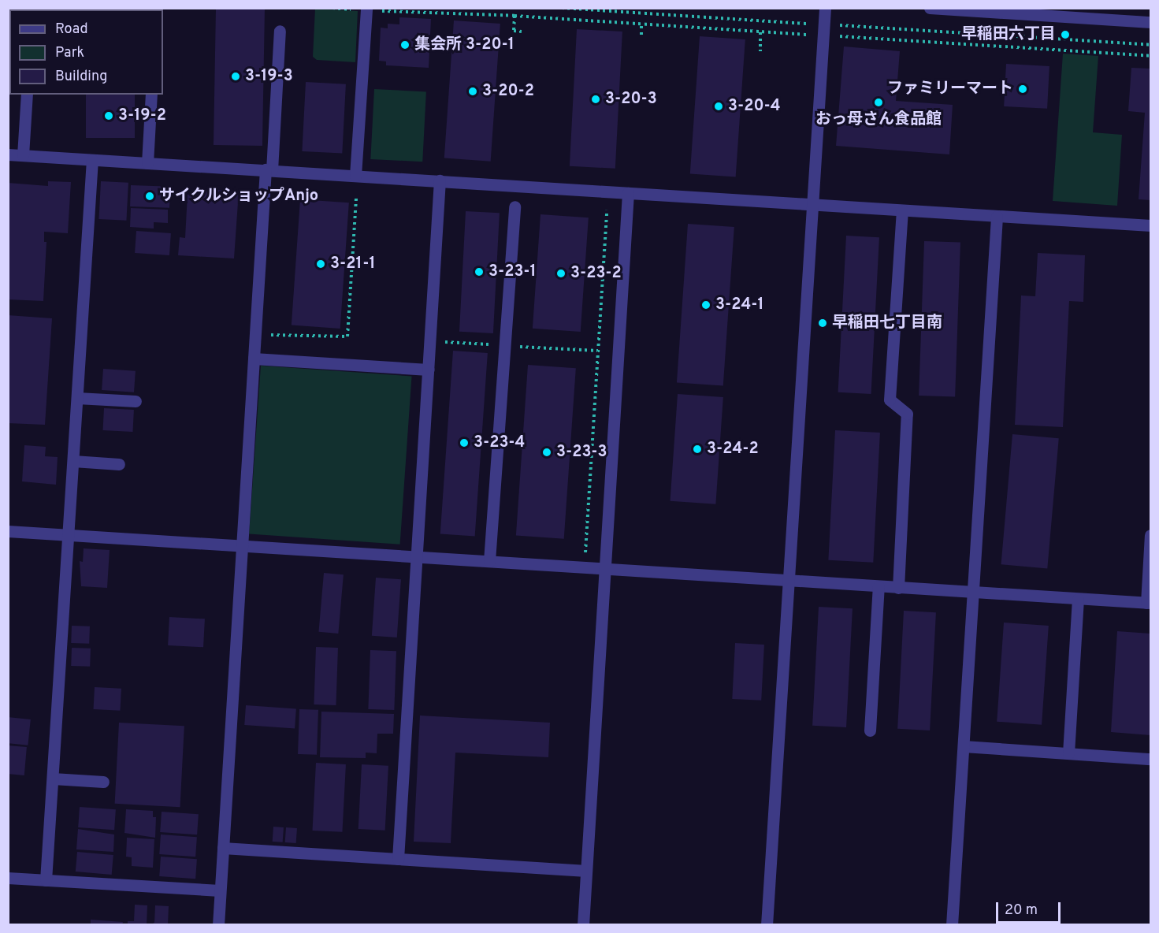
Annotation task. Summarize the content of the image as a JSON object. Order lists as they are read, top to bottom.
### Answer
{
  "places": [
    "早稲田六丁目",
    "集会所 3-20-1",
    "3-19-3",
    "ファミリーマート",
    "3-20-2",
    "3-20-3",
    "おっ母さん食品館",
    "3-20-4",
    "3-19-2",
    "サイクルショップAnjo",
    "3-21-1",
    "3-23-1",
    "3-23-2",
    "3-24-1",
    "早稲田七丁目南",
    "3-23-4",
    "3-24-2",
    "3-23-3"
  ],
  "legend": ["Road", "Park", "Building"],
  "scale_bar": "20 m"
}
